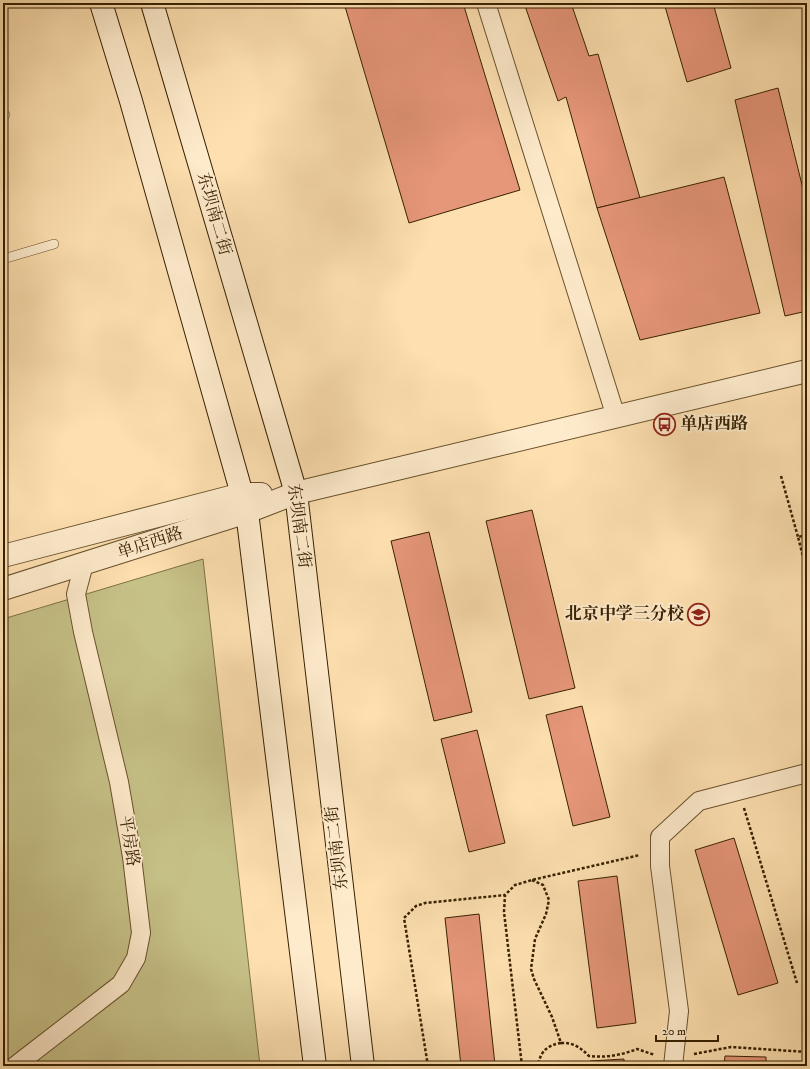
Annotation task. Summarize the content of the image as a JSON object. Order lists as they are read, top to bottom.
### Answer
{
  "streets": {
    "main road": ["东坝南二街", "单店西路"],
    "street": ["平房路"]
  },
  "crossings": [
    ["东坝南二街", "单店西路"],
    ["单店西路", "平房路"]
  ],
  "places": {
    "bus stop": ["单店西路"],
    "school or university": ["北京中学三分校"]
  },
  "scale_bar": "20 m"
}
